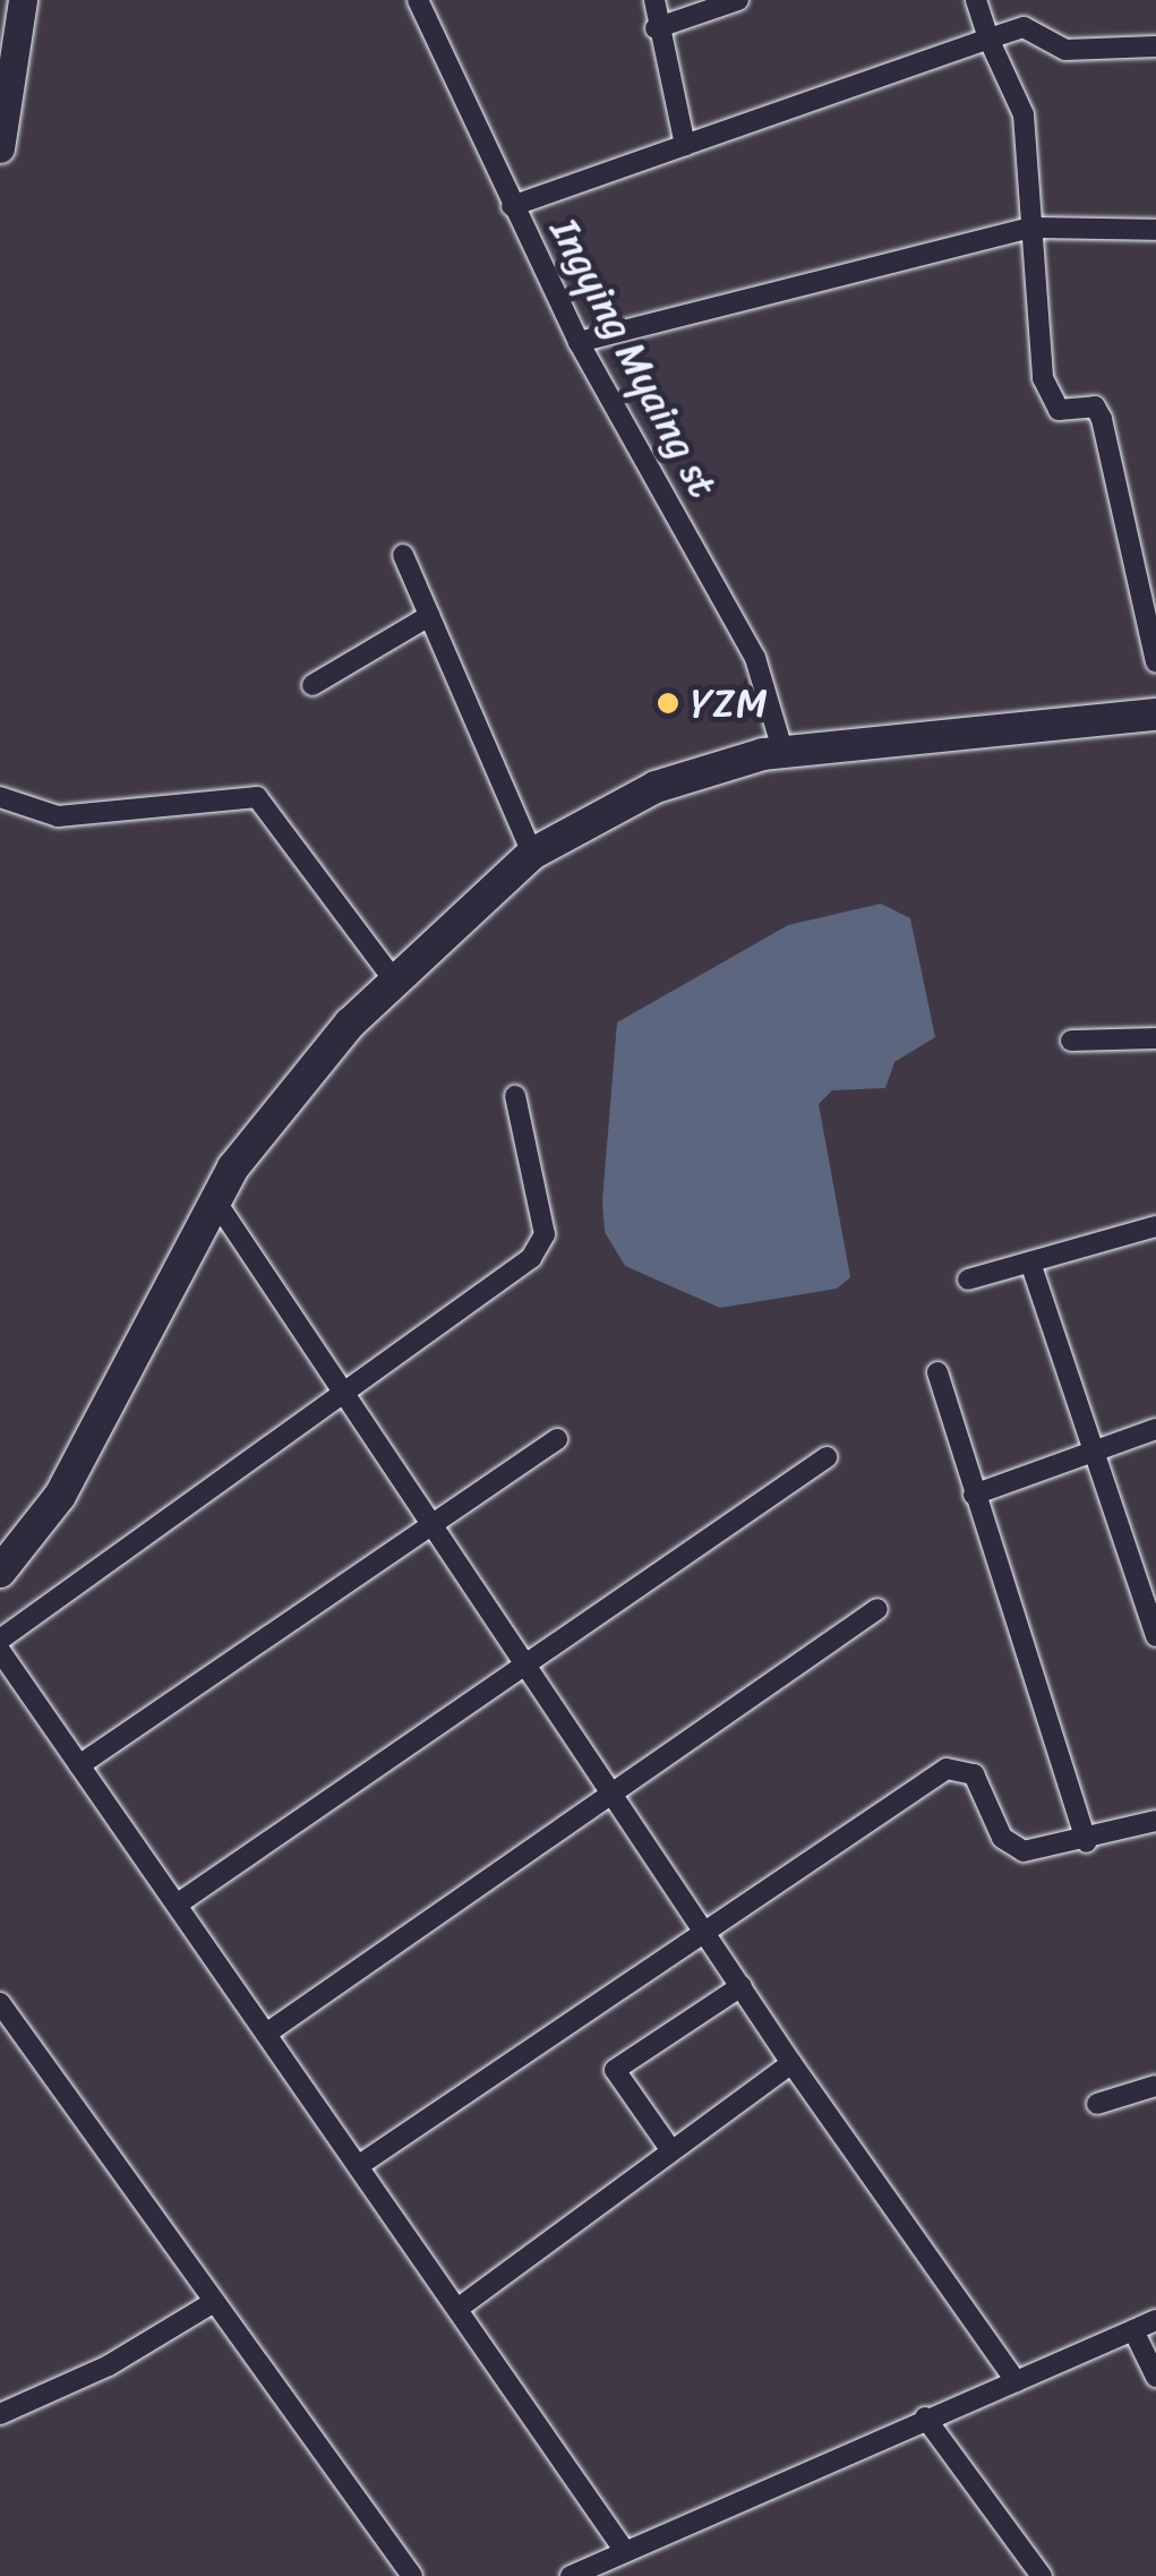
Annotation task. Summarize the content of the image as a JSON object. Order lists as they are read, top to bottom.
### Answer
{
  "streets": {
    "street": ["Ingying Myaing st"]
  },
  "places": ["YZM"]
}
